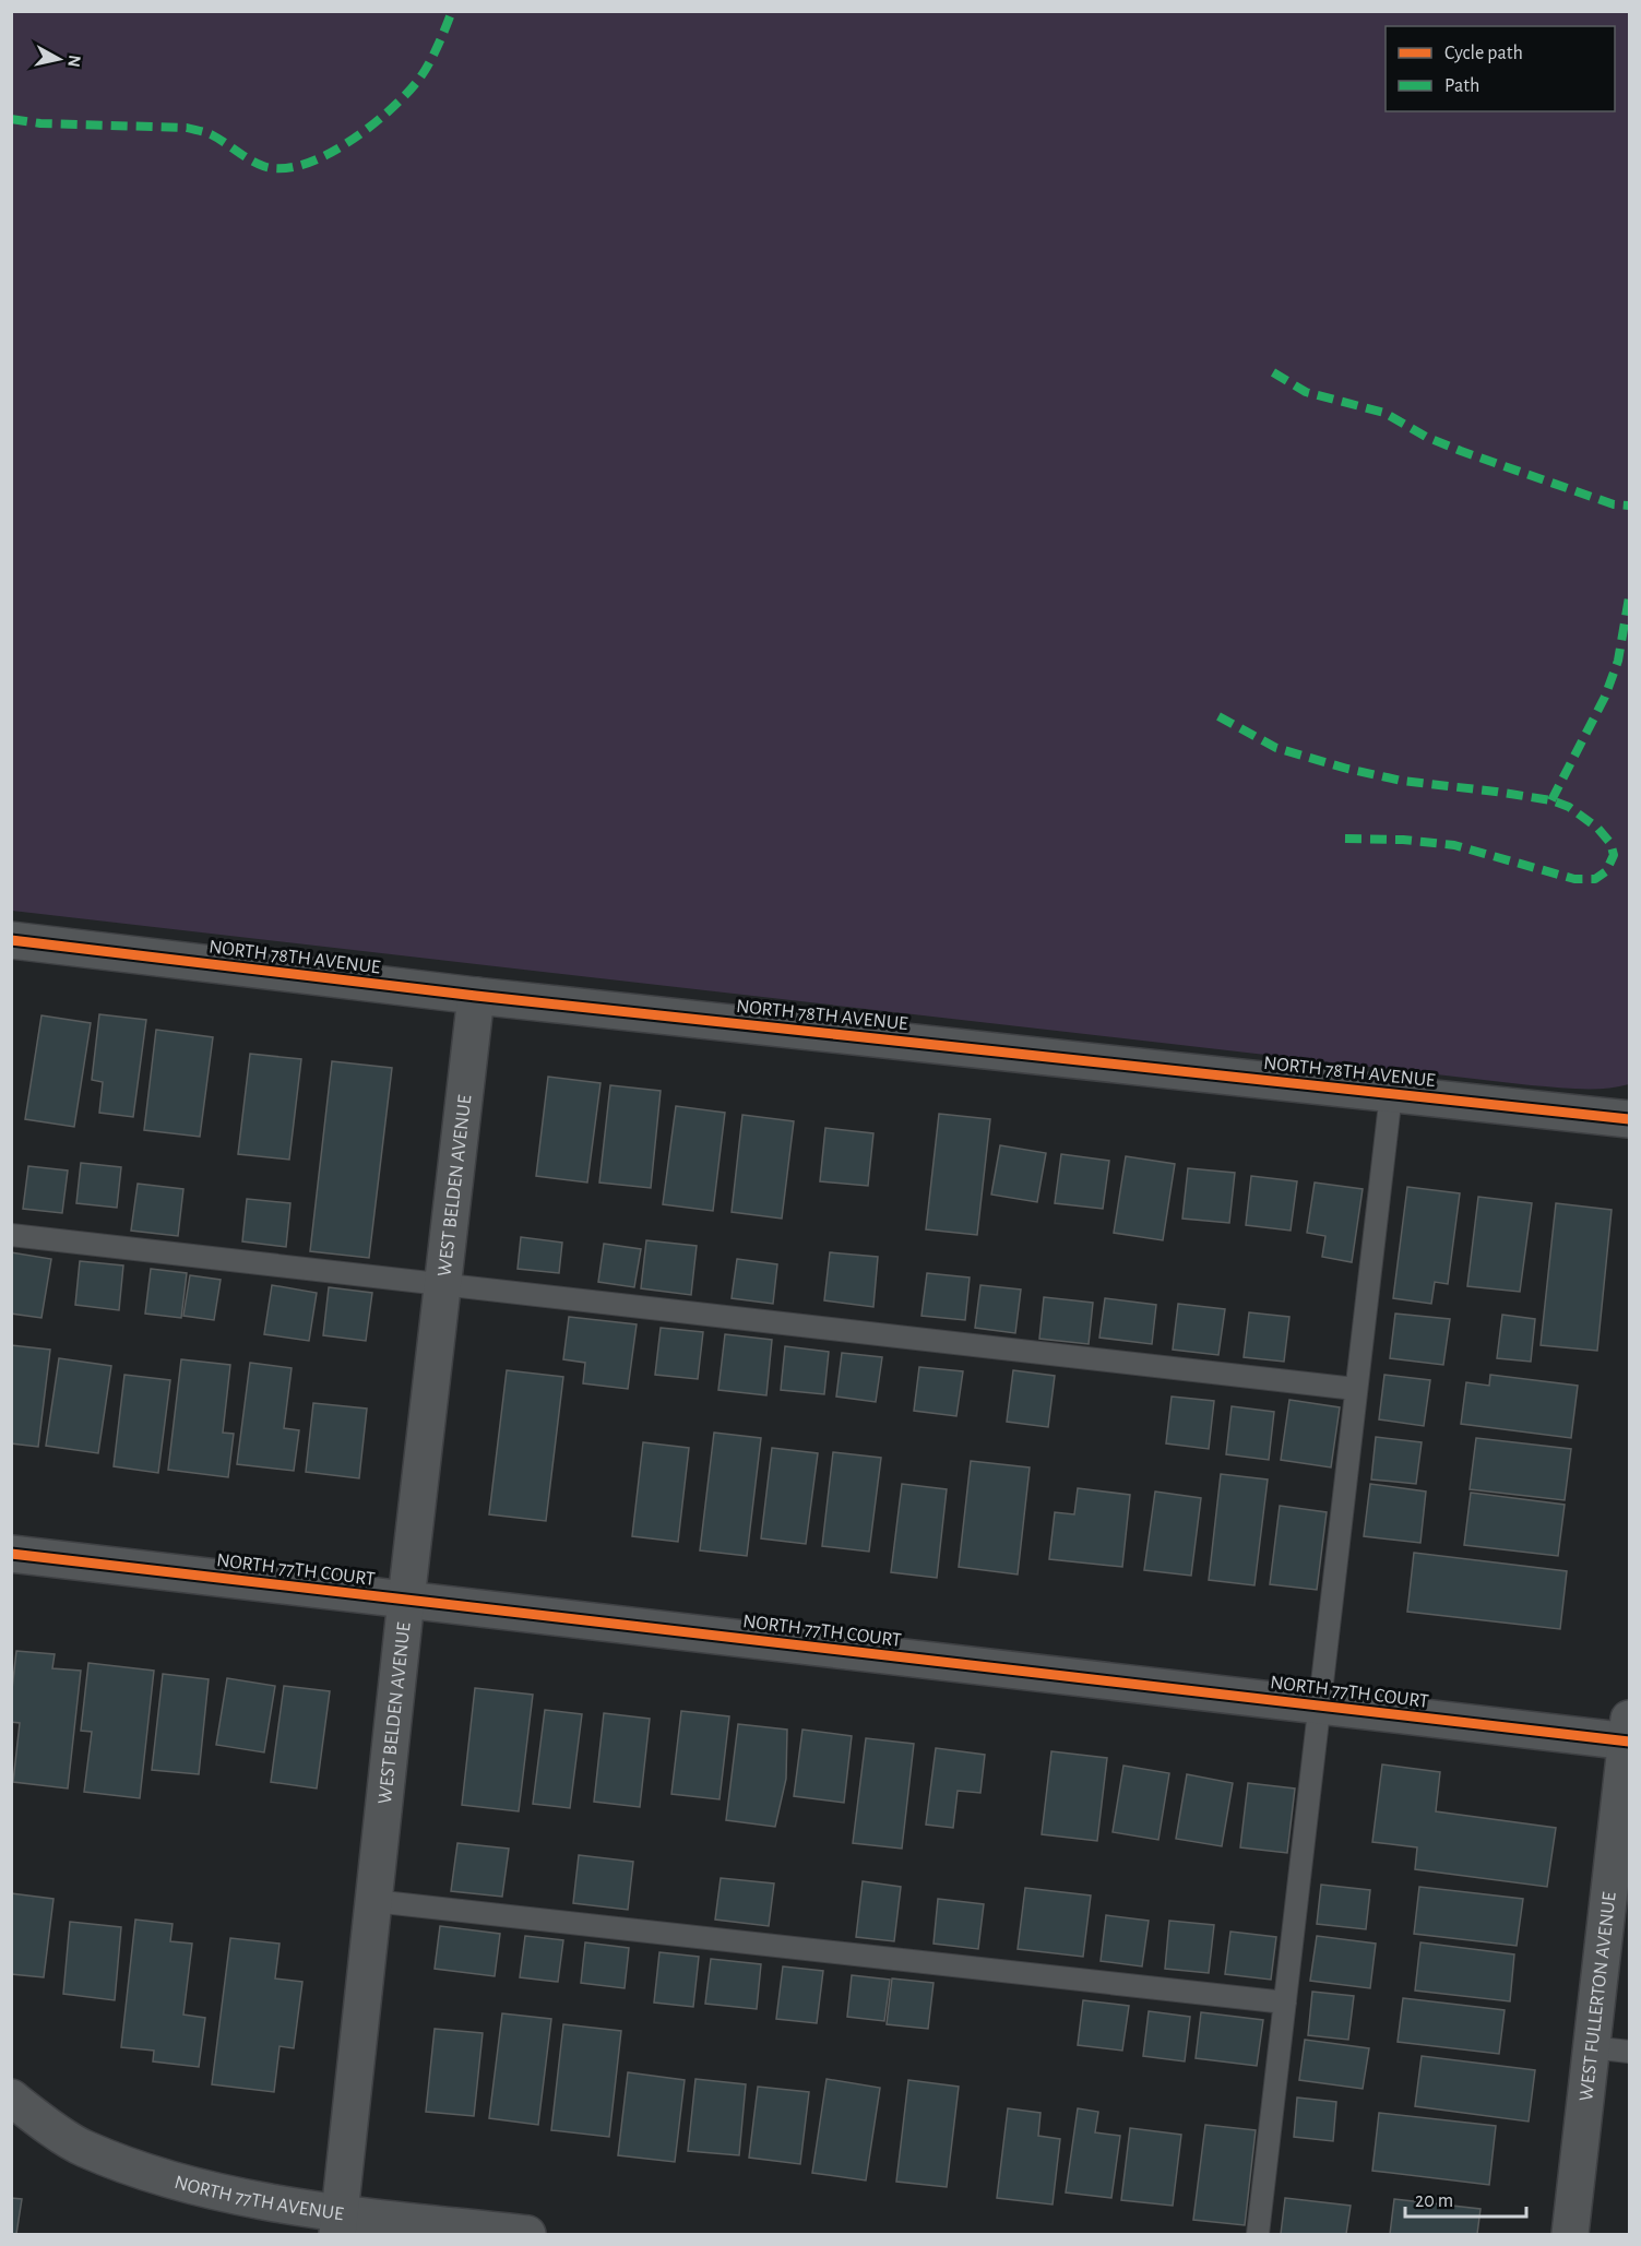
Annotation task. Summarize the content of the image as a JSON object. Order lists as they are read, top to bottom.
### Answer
{
  "streets": {
    "street": [
      "NORTH 78TH AVENUE",
      "WEST BELDEN AVENUE",
      "NORTH 77TH COURT",
      "WEST FULLERTON AVENUE",
      "NORTH 77TH AVENUE"
    ]
  },
  "crossings": [
    ["NORTH 78TH AVENUE", "WEST BELDEN AVENUE"],
    ["WEST BELDEN AVENUE", "NORTH 77TH COURT"],
    ["WEST BELDEN AVENUE", "NORTH 77TH AVENUE"],
    ["NORTH 77TH COURT", "WEST FULLERTON AVENUE"]
  ],
  "legend": ["Cycle path", "Path"],
  "scale_bar": "20 m",
  "north": "right"
}
